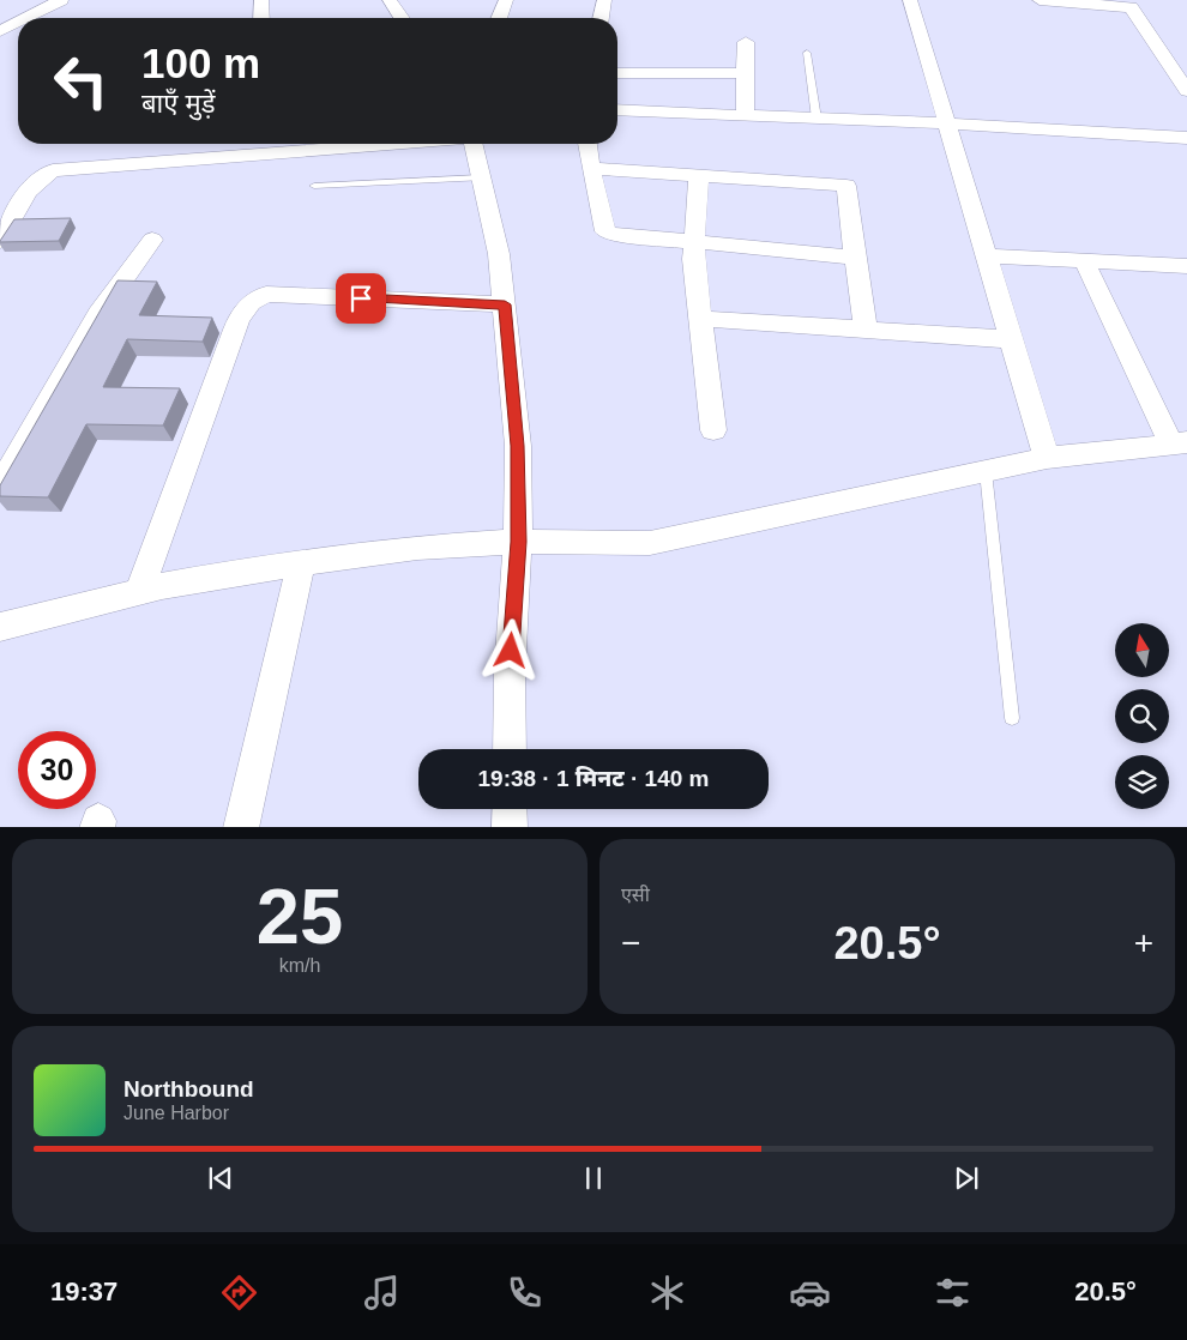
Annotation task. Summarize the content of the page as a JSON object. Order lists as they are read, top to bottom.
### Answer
{
  "north": "top",
  "page": {
    "turn": ["100 m", "बाएँ मुड़ें"],
    "limit": "30",
    "trip": "19:38 · 1 मिनट · 140 m",
    "tile": [
      ["25", "km/h"],
      "एसी"
    ],
    "heat": ["−", "20.5°", "+"],
    "song": ["Northbound", "June Harbor"],
    "tabs": ["19:37", "20.5°"]
  }
}
